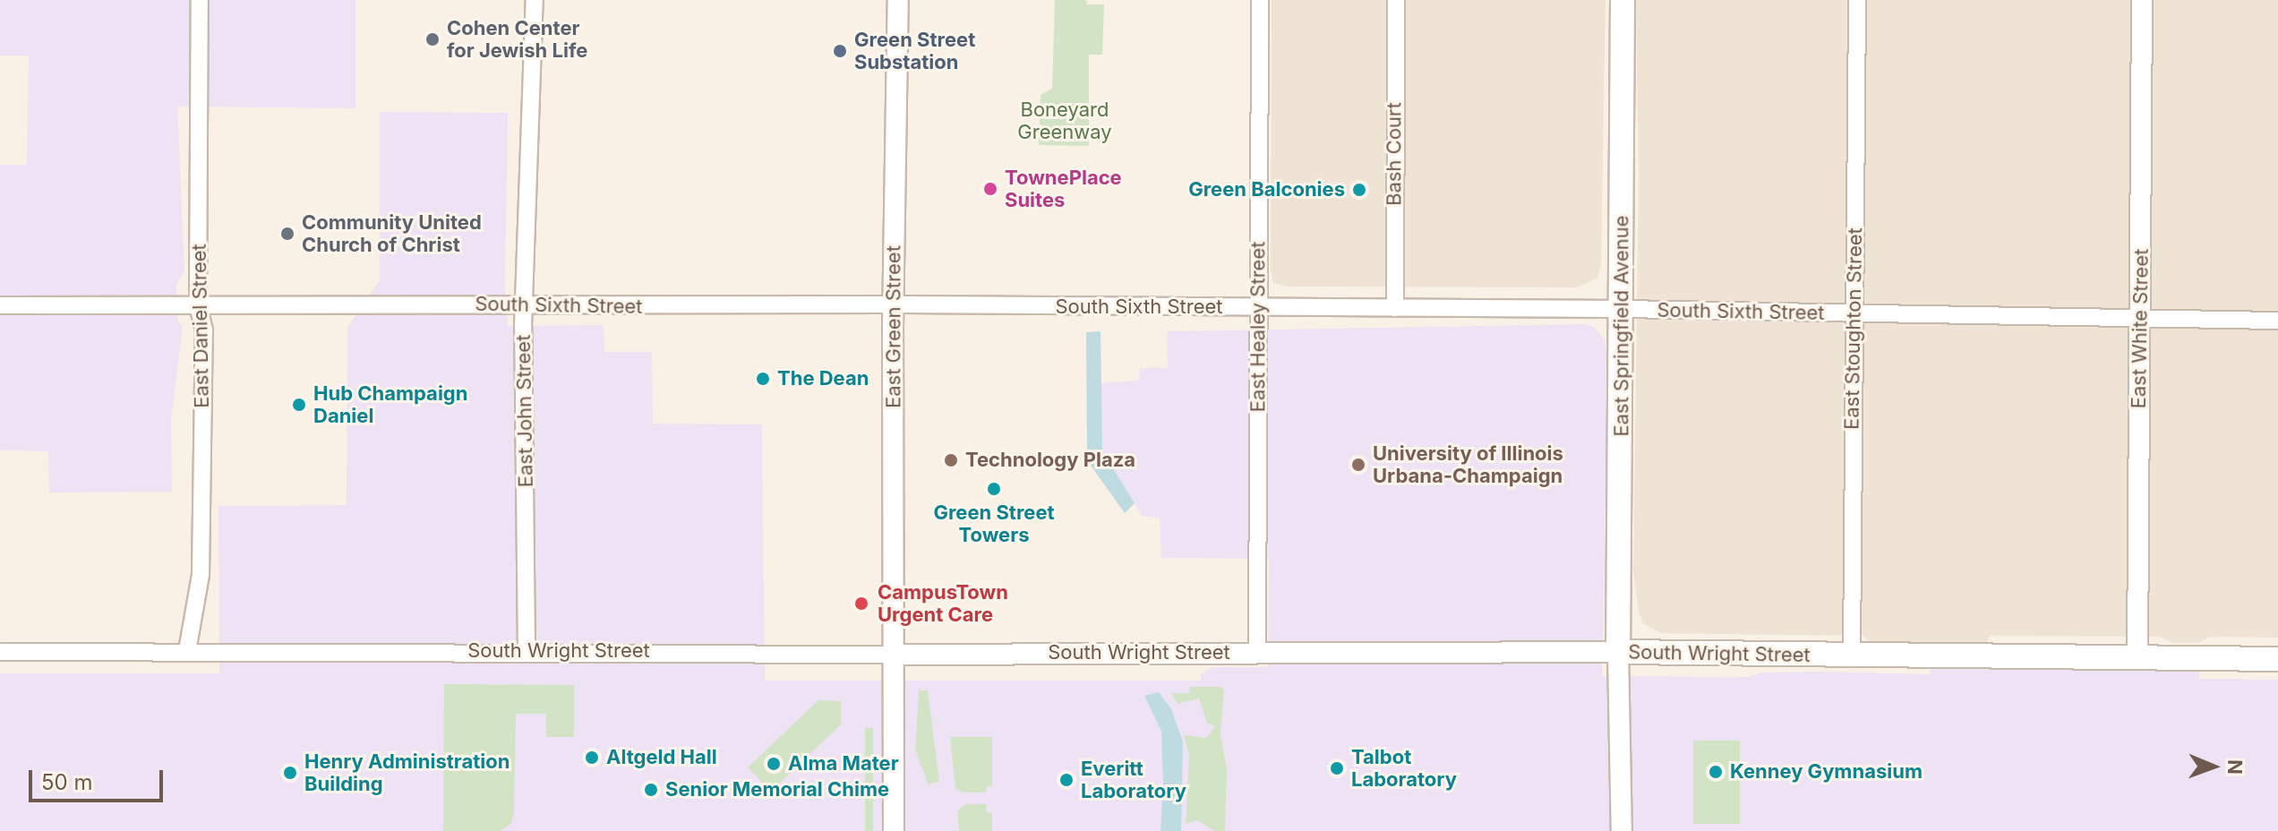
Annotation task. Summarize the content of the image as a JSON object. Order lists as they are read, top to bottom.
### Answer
{
  "streets": {
    "main road": ["East Springfield Avenue", "South Wright Street"],
    "street": [
      "Bash Court",
      "South Sixth Street",
      "East Daniel Street",
      "East Green Street",
      "East Healey Street",
      "East Stoughton Street",
      "East White Street",
      "East John Street"
    ]
  },
  "crossings": [
    ["Bash Court", "South Sixth Street"],
    ["South Sixth Street", "East Daniel Street"],
    ["South Sixth Street", "East Springfield Avenue"],
    ["South Sixth Street", "East Green Street"],
    ["South Sixth Street", "East Healey Street"],
    ["South Sixth Street", "East Stoughton Street"],
    ["South Sixth Street", "East White Street"],
    ["South Sixth Street", "East John Street"],
    ["East Daniel Street", "South Wright Street"],
    ["East Springfield Avenue", "South Wright Street"],
    ["East Green Street", "South Wright Street"],
    ["East Healey Street", "South Wright Street"],
    ["East Stoughton Street", "South Wright Street"],
    ["East White Street", "South Wright Street"],
    ["East John Street", "South Wright Street"]
  ],
  "parks": ["Boneyard Greenway"],
  "places": [
    "Cohen Center for Jewish Life",
    "Green Street Substation",
    "TownePlace Suites",
    "Green Balconies",
    "Community United Church of Christ",
    "The Dean",
    "Hub Champaign Daniel",
    "Technology Plaza",
    "University of Illinois Urbana-Champaign",
    "Green Street Towers",
    "CampusTown Urgent Care",
    "Altgeld Hall",
    "Alma Mater",
    "Talbot Laboratory",
    "Kenney Gymnasium",
    "Henry Administration Building",
    "Everitt Laboratory",
    "Senior Memorial Chime"
  ],
  "scale_bar": "50 m",
  "north": "right"
}
